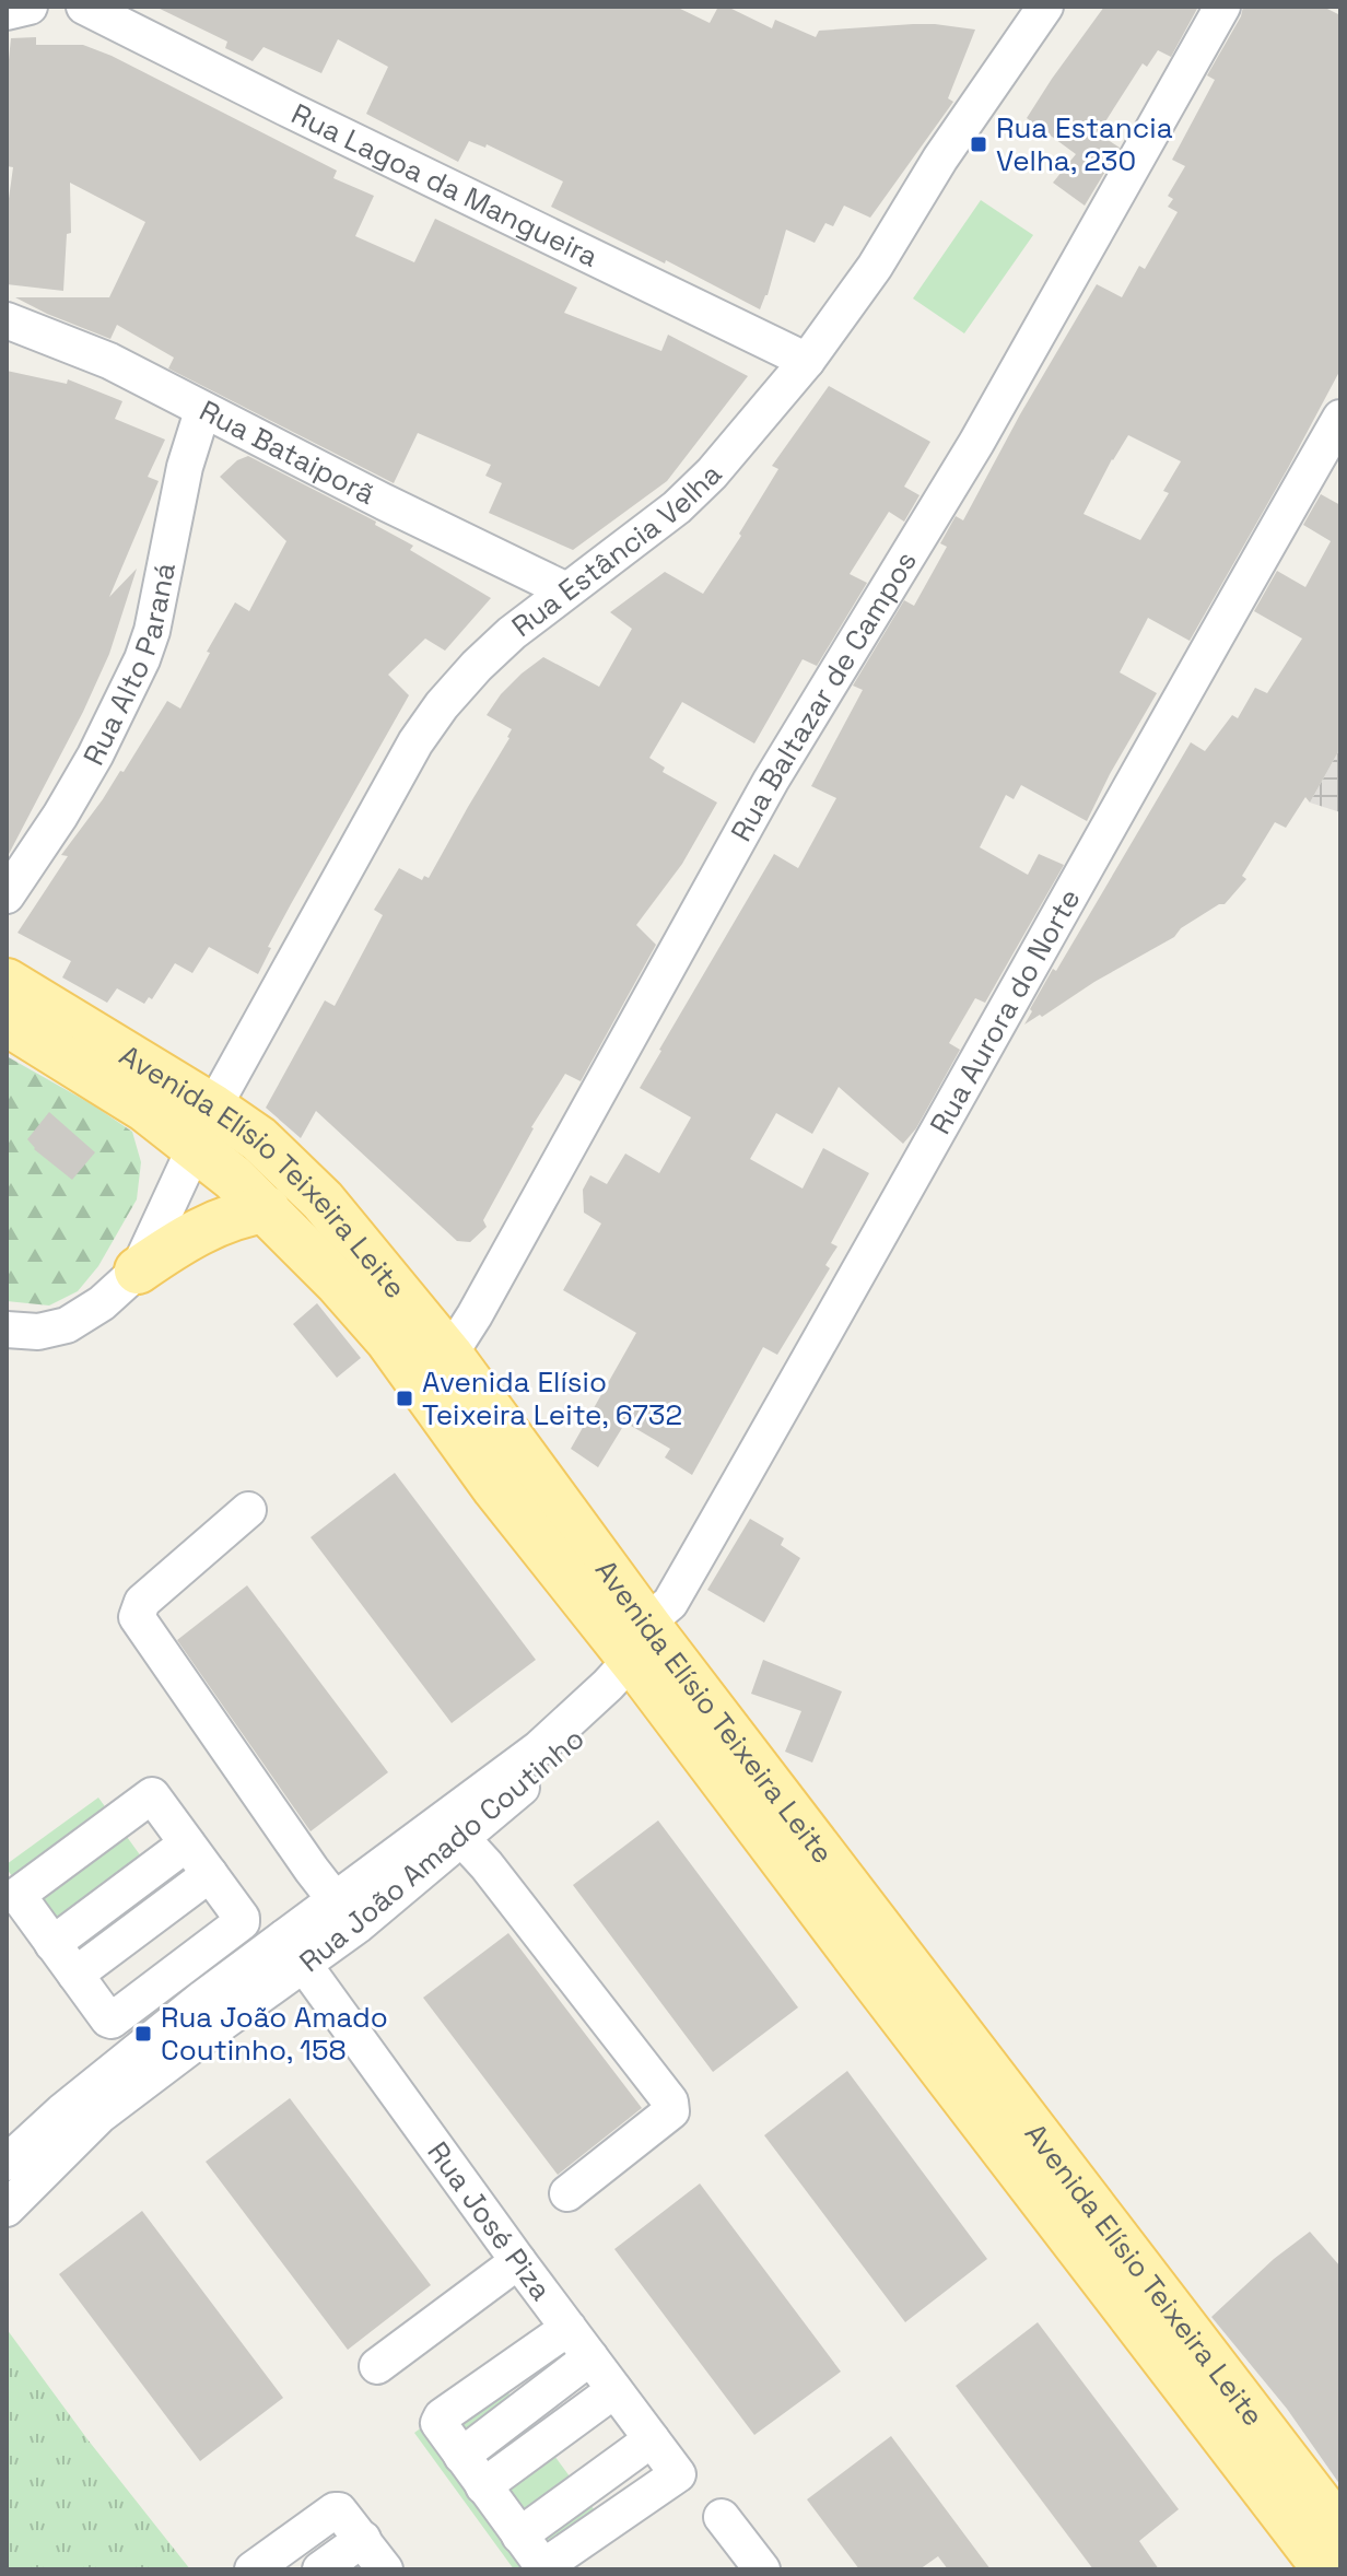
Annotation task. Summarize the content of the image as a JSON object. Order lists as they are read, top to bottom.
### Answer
{
  "streets": {
    "main road": ["Avenida Elísio Teixeira Leite"],
    "street": [
      "Rua Lagoa da Mangueira",
      "Rua Bataiporã",
      "Rua Estância Velha",
      "Rua Alto Paraná",
      "Rua Baltazar de Campos",
      "Rua Aurora do Norte",
      "Rua João Amado Coutinho",
      "Rua José Piza"
    ]
  },
  "crossings": [
    ["Rua Lagoa da Mangueira", "Rua Estância Velha"],
    ["Rua Bataiporã", "Rua Estância Velha"],
    ["Rua Bataiporã", "Rua Alto Paraná"],
    ["Rua Estância Velha", "Avenida Elísio Teixeira Leite"],
    ["Rua Baltazar de Campos", "Avenida Elísio Teixeira Leite"],
    ["Rua Aurora do Norte", "Avenida Elísio Teixeira Leite"],
    ["Rua Aurora do Norte", "Rua João Amado Coutinho"],
    ["Avenida Elísio Teixeira Leite", "Rua João Amado Coutinho"],
    ["Rua João Amado Coutinho", "Rua José Piza"]
  ],
  "places": {
    "transit": ["Rua Estancia Velha, 230", "Avenida Elísio Teixeira Leite, 6732", "Rua João Amado Coutinho, 158"]
  }
}
